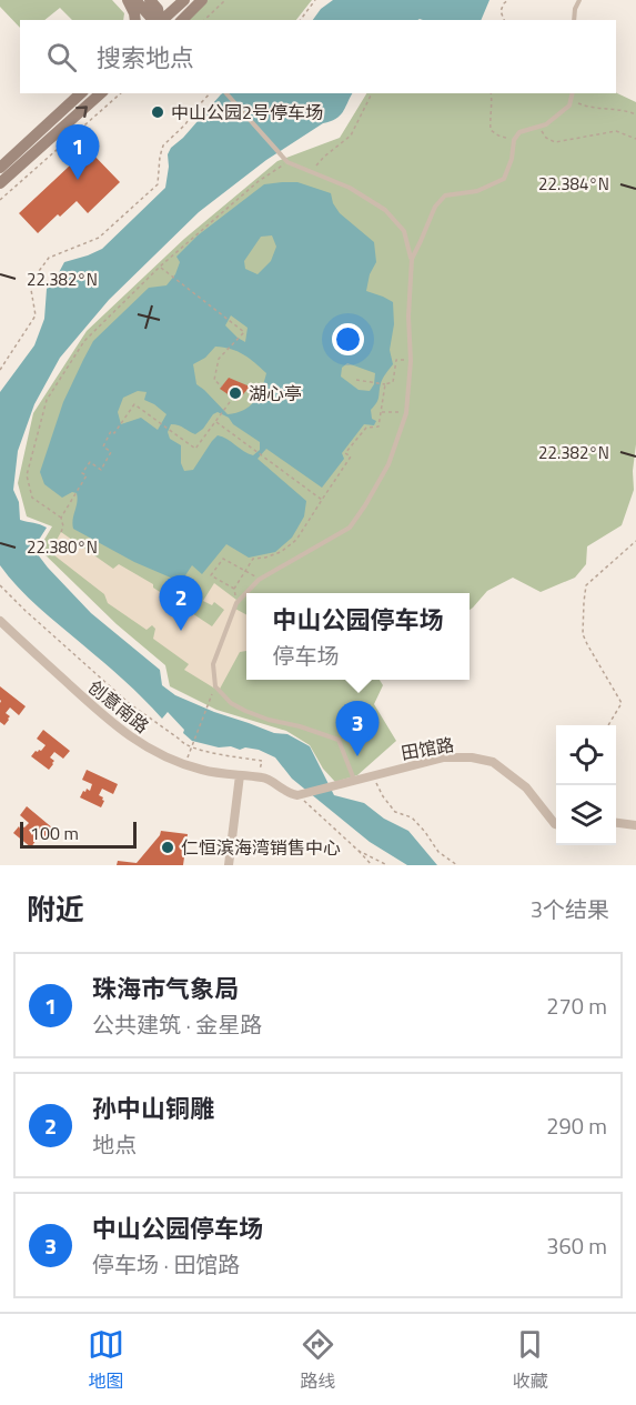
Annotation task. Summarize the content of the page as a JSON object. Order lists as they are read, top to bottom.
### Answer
{
  "streets": {
    "street": ["创意南路", "田馆路"]
  },
  "places": ["中山公园2号停车场", "湖心亭", "仁恒滨海湾销售中心"],
  "scale_bar": "100 m",
  "page": {
    "search": "搜索地点",
    "pins": ["1", "2", "3"],
    "popup": ["中山公园停车场", "停车场"],
    "scale": "100 m",
    "heading": ["附近", "3个结果"],
    "list": [
      {
        "mark": "1",
        "name": "珠海市气象局",
        "note": "公共建筑 · 金星路",
        "value": "270 m"
      },
      {
        "mark": "2",
        "name": "孙中山铜雕",
        "note": "地点",
        "value": "290 m"
      },
      {
        "mark": "3",
        "name": "中山公园停车场",
        "note": "停车场 · 田馆路",
        "value": "360 m"
      }
    ],
    "nav": ["地图", "路线", "收藏"]
  },
  "coordinates": ["22.384°N", "22.382°N", "22.380°N"]
}
